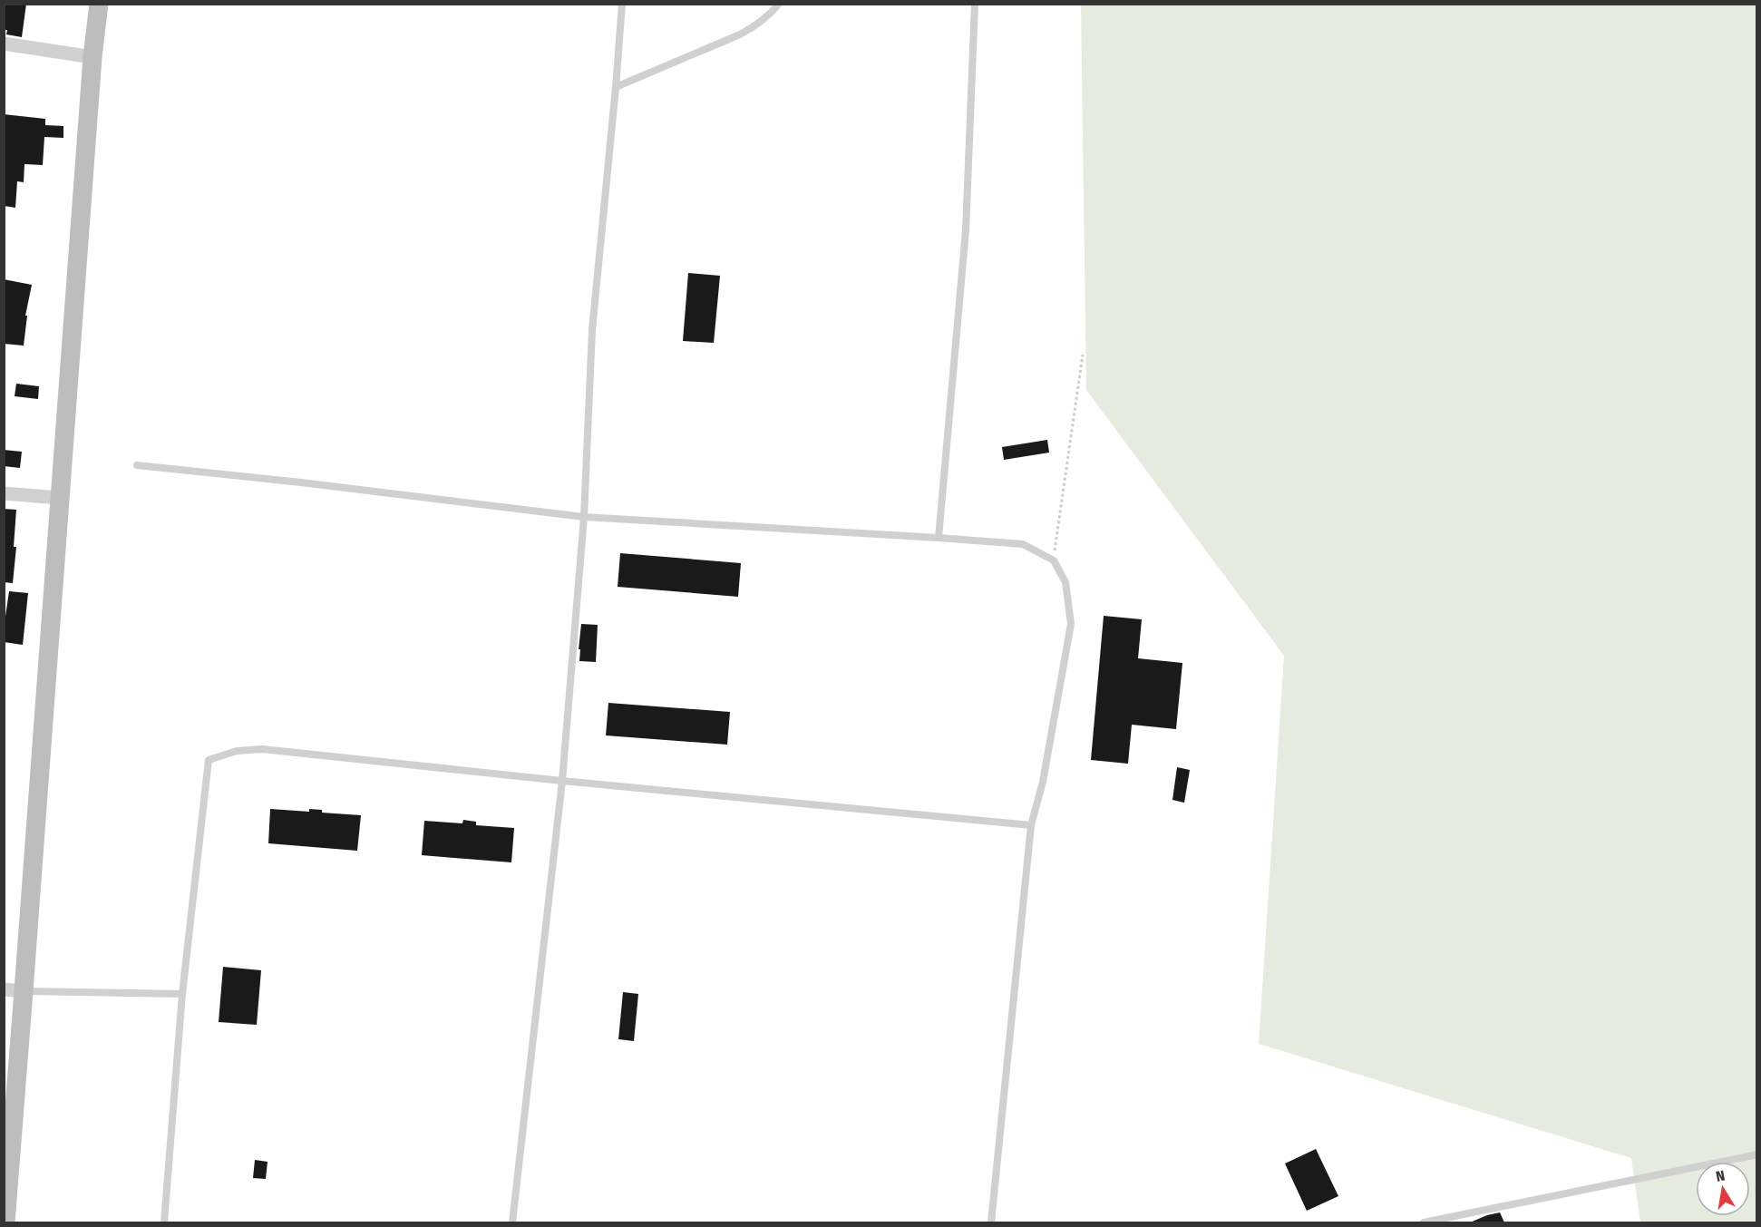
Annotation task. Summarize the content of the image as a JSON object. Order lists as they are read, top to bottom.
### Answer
{
  "north": "top"
}
